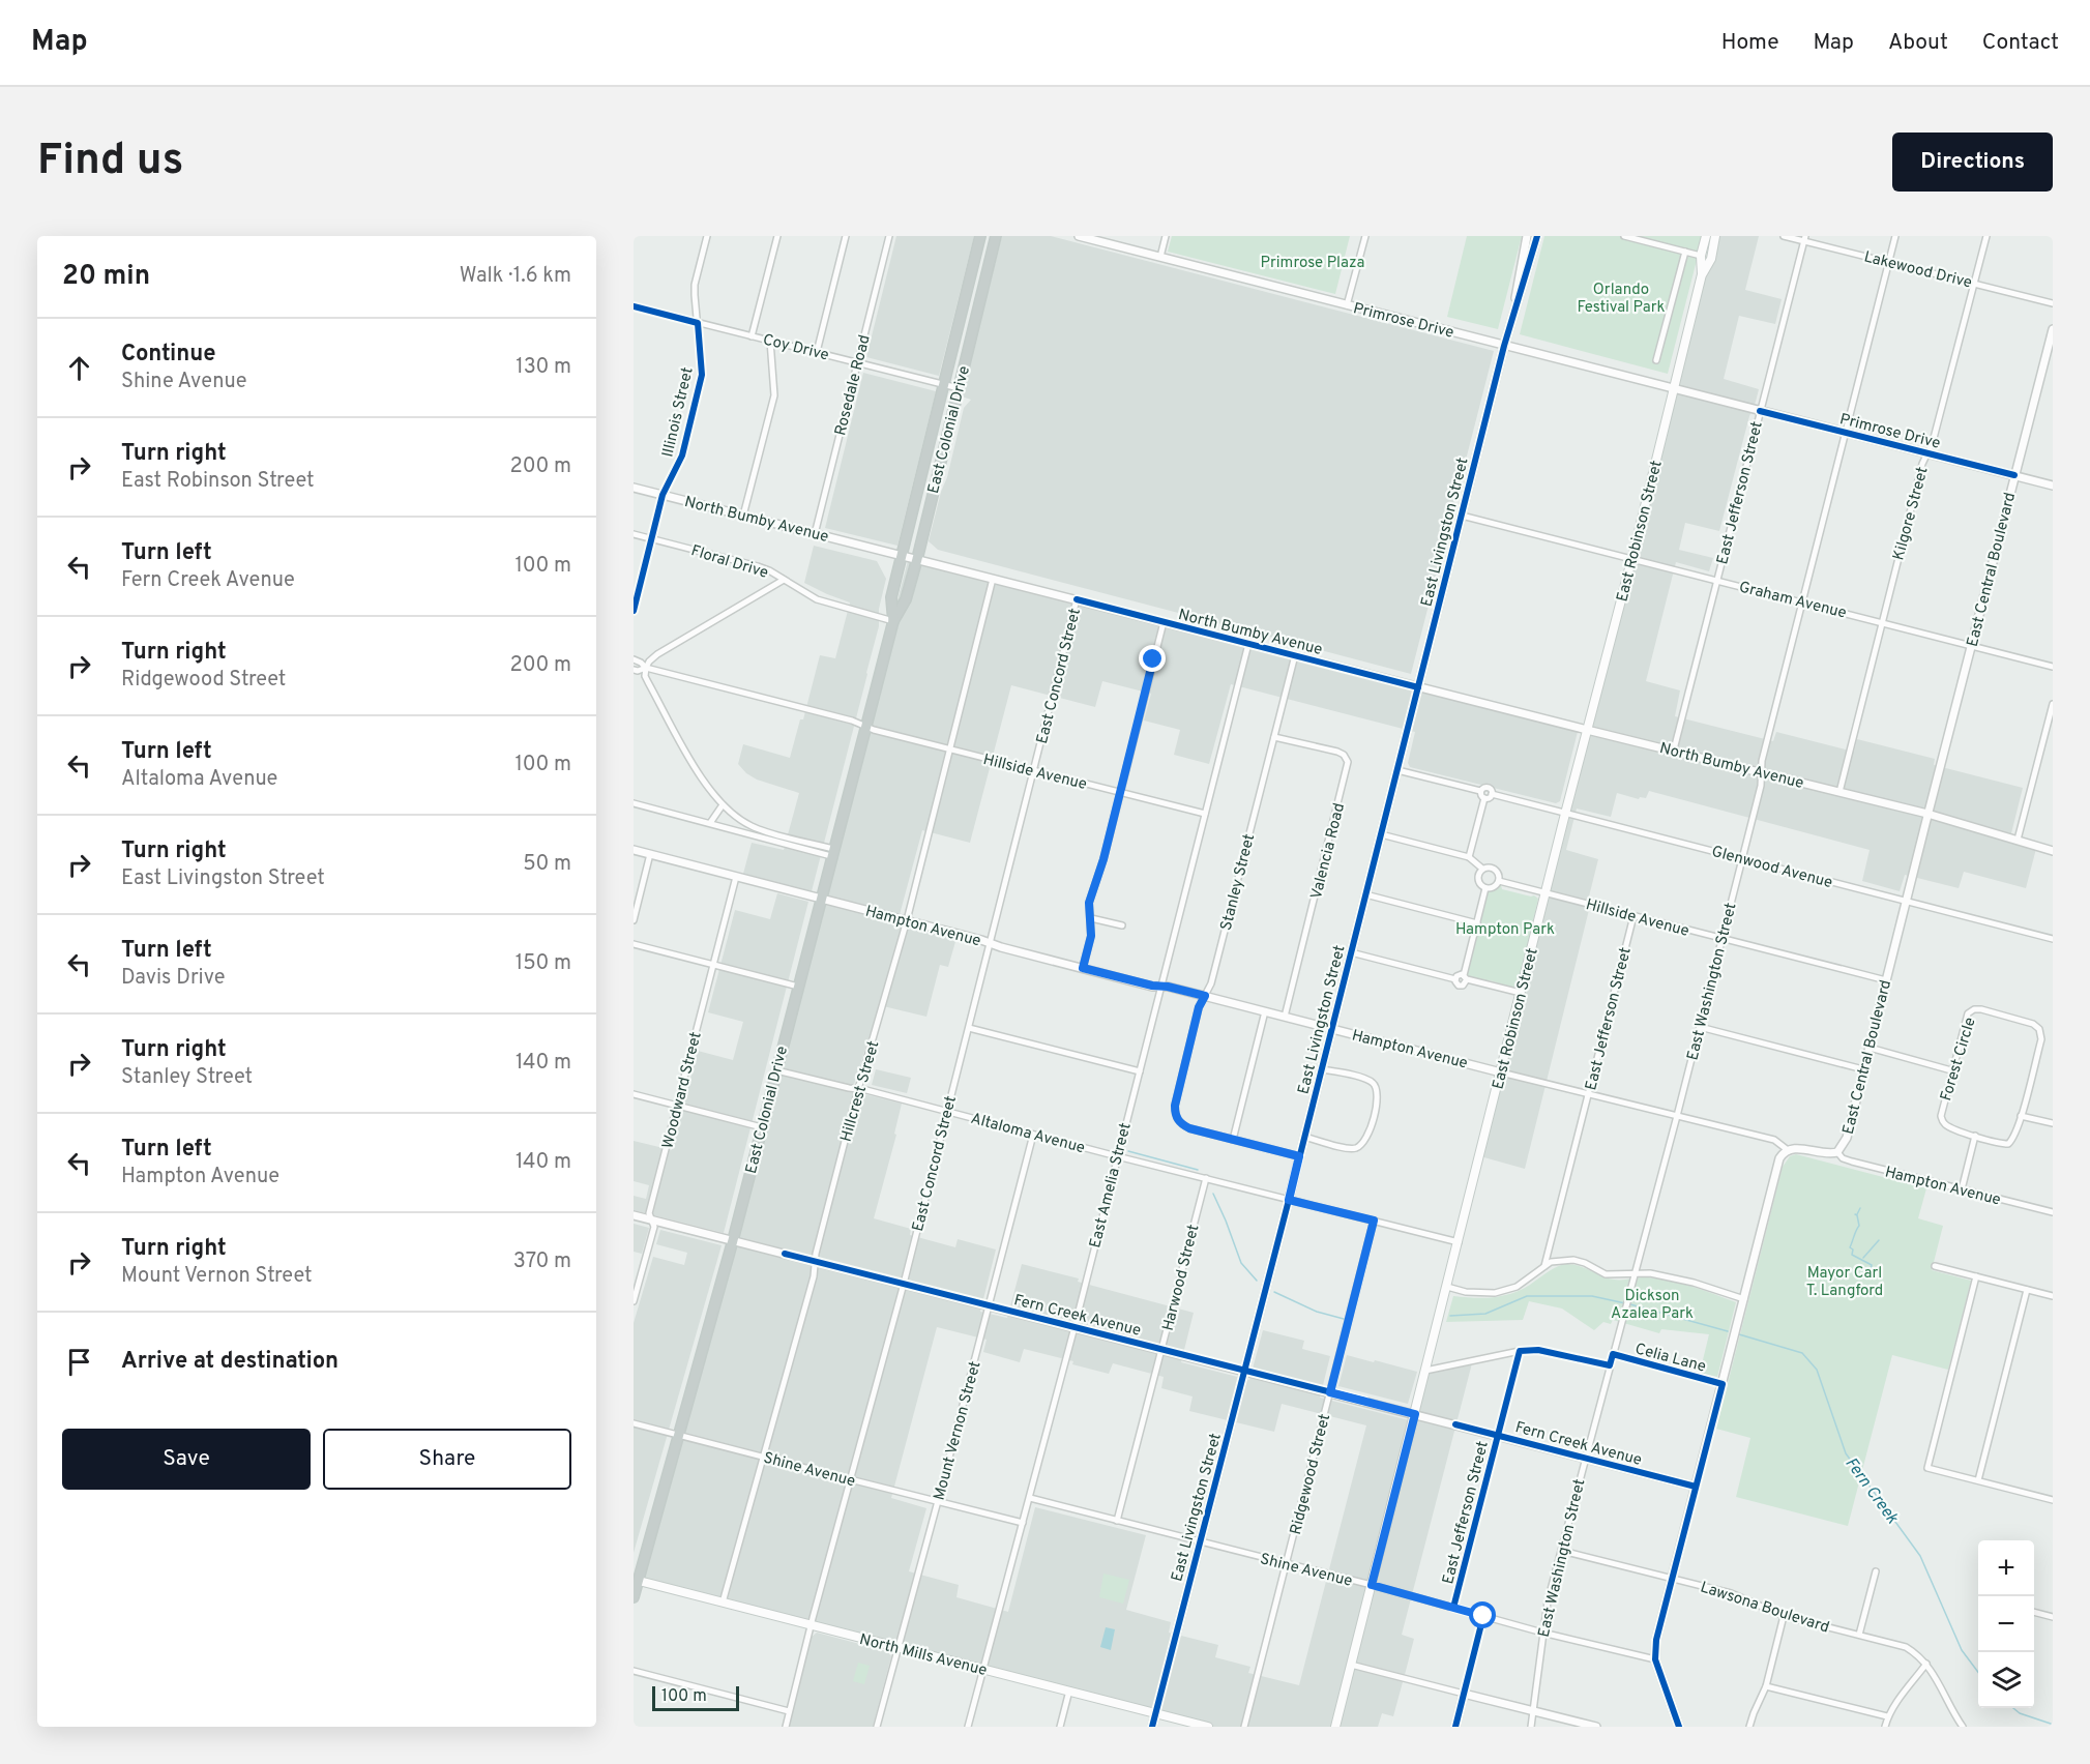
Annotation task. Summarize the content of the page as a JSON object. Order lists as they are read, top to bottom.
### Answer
{
  "streets": {
    "highway": ["East Colonial Drive"],
    "main road": ["East Robinson Street", "North Mills Avenue"],
    "street": [
      "Lakewood Drive",
      "Primrose Drive",
      "Coy Drive",
      "Rosedale Road",
      "Illinois Street",
      "East Jefferson Street",
      "Kilgore Street",
      "North Bumby Avenue",
      "East Livingston Street",
      "Floral Drive",
      "East Central Boulevard",
      "Graham Avenue",
      "East Concord Street",
      "Hillside Avenue",
      "Valencia Road",
      "Glenwood Avenue",
      "Stanley Street",
      "Hampton Avenue",
      "East Washington Street",
      "Forest Circle",
      "Woodward Street",
      "Hillcrest Street",
      "Altaloma Avenue",
      "East Amelia Street",
      "Harwood Street",
      "Fern Creek Avenue",
      "Celia Lane",
      "Mount Vernon Street",
      "Shine Avenue",
      "Ridgewood Street",
      "Lawsona Boulevard"
    ]
  },
  "crossings": [
    ["Lakewood Drive", "East Jefferson Street"],
    ["Lakewood Drive", "Kilgore Street"],
    ["Lakewood Drive", "East Washington Street"],
    ["Primrose Drive", "East Jefferson Street"],
    ["Primrose Drive", "Kilgore Street"],
    ["Primrose Drive", "East Robinson Street"],
    ["Primrose Drive", "East Livingston Street"],
    ["Primrose Drive", "East Central Boulevard"],
    ["Primrose Drive", "East Washington Street"],
    ["Coy Drive", "Rosedale Road"],
    ["Coy Drive", "Illinois Street"],
    ["Coy Drive", "East Colonial Drive"],
    ["Rosedale Road", "North Bumby Avenue"],
    ["Illinois Street", "North Bumby Avenue"],
    ["Illinois Street", "Floral Drive"],
    ["East Colonial Drive", "North Bumby Avenue"],
    ["East Colonial Drive", "Floral Drive"],
    ["East Colonial Drive", "Hillside Avenue"],
    ["East Colonial Drive", "Hampton Avenue"],
    ["East Colonial Drive", "Altaloma Avenue"],
    ["East Colonial Drive", "Fern Creek Avenue"],
    ["East Colonial Drive", "Shine Avenue"],
    ["East Colonial Drive", "North Mills Avenue"],
    ["East Jefferson Street", "North Bumby Avenue"],
    ["East Jefferson Street", "Graham Avenue"],
    ["East Jefferson Street", "Hillside Avenue"],
    ["East Jefferson Street", "Hampton Avenue"],
    ["East Jefferson Street", "Fern Creek Avenue"],
    ["East Jefferson Street", "Shine Avenue"],
    ["Kilgore Street", "North Bumby Avenue"],
    ["Kilgore Street", "Graham Avenue"],
    ["North Bumby Avenue", "East Robinson Street"],
    ["North Bumby Avenue", "East Livingston Street"],
    ["North Bumby Avenue", "East Central Boulevard"],
    ["North Bumby Avenue", "East Concord Street"],
    ["North Bumby Avenue", "Stanley Street"],
    ["North Bumby Avenue", "East Washington Street"],
    ["North Bumby Avenue", "Hillcrest Street"],
    ["North Bumby Avenue", "East Amelia Street"],
    ["East Robinson Street", "Graham Avenue"],
    ["East Robinson Street", "Hillside Avenue"],
    ["East Robinson Street", "Glenwood Avenue"],
    ["East Robinson Street", "Hampton Avenue"],
    ["East Robinson Street", "Altaloma Avenue"],
    ["East Robinson Street", "Fern Creek Avenue"],
    ["East Robinson Street", "Shine Avenue"],
    ["East Livingston Street", "Graham Avenue"],
    ["East Livingston Street", "Hampton Avenue"],
    ["East Livingston Street", "Altaloma Avenue"],
    ["East Livingston Street", "Fern Creek Avenue"],
    ["East Livingston Street", "Shine Avenue"],
    ["East Livingston Street", "North Mills Avenue"],
    ["East Central Boulevard", "Graham Avenue"],
    ["East Central Boulevard", "Hillside Avenue"],
    ["East Central Boulevard", "Glenwood Avenue"],
    ["East Central Boulevard", "Hampton Avenue"],
    ["Graham Avenue", "East Washington Street"],
    ["East Concord Street", "Hillside Avenue"],
    ["East Concord Street", "Hampton Avenue"],
    ["East Concord Street", "Altaloma Avenue"],
    ["East Concord Street", "Fern Creek Avenue"],
    ["East Concord Street", "Shine Avenue"],
    ["East Concord Street", "North Mills Avenue"],
    ["Hillside Avenue", "East Washington Street"],
    ["Hillside Avenue", "Hillcrest Street"],
    ["Hillside Avenue", "East Amelia Street"],
    ["Valencia Road", "Stanley Street"],
    ["Valencia Road", "Hampton Avenue"],
    ["Glenwood Avenue", "East Washington Street"],
    ["Stanley Street", "Hampton Avenue"],
    ["Hampton Avenue", "East Washington Street"],
    ["Hampton Avenue", "Woodward Street"],
    ["Hampton Avenue", "Hillcrest Street"],
    ["Hampton Avenue", "East Amelia Street"],
    ["East Washington Street", "Fern Creek Avenue"],
    ["East Washington Street", "Celia Lane"],
    ["East Washington Street", "Shine Avenue"],
    ["East Washington Street", "Lawsona Boulevard"],
    ["Woodward Street", "Fern Creek Avenue"],
    ["Hillcrest Street", "Altaloma Avenue"],
    ["Hillcrest Street", "Fern Creek Avenue"],
    ["Hillcrest Street", "Shine Avenue"],
    ["Hillcrest Street", "North Mills Avenue"],
    ["Altaloma Avenue", "East Amelia Street"],
    ["Altaloma Avenue", "Harwood Street"],
    ["Altaloma Avenue", "Mount Vernon Street"],
    ["Altaloma Avenue", "Ridgewood Street"],
    ["East Amelia Street", "Fern Creek Avenue"],
    ["East Amelia Street", "Shine Avenue"],
    ["East Amelia Street", "North Mills Avenue"],
    ["Harwood Street", "Fern Creek Avenue"],
    ["Harwood Street", "Shine Avenue"],
    ["Fern Creek Avenue", "Mount Vernon Street"],
    ["Fern Creek Avenue", "Ridgewood Street"],
    ["Mount Vernon Street", "Shine Avenue"],
    ["Mount Vernon Street", "North Mills Avenue"],
    ["Shine Avenue", "Ridgewood Street"]
  ],
  "water": ["Fern Creek"],
  "parks": [
    "Primrose Plaza",
    "Orlando Festival Park",
    "Hampton Park",
    "Mayor Carl T. Langford",
    "Dickson Azalea Park"
  ],
  "scale_bar": "100 m",
  "page": {
    "header": "Map",
    "nav": [
      "Home",
      "Map",
      "About",
      "Contact"
    ],
    "buttons": [
      "Directions",
      ["Save", "Share"]
    ],
    "title": "Find us",
    "heading": ["20 min", "Walk · 1.6 km"],
    "list": [
      ["Continue", "Shine Avenue", "130 m"],
      ["Turn right", "East Robinson Street", "200 m"],
      ["Turn left", "Fern Creek Avenue", "100 m"],
      ["Turn right", "Ridgewood Street", "200 m"],
      ["Turn left", "Altaloma Avenue", "100 m"],
      ["Turn right", "East Livingston Street", "50 m"],
      ["Turn left", "Davis Drive", "150 m"],
      ["Turn right", "Stanley Street", "140 m"],
      ["Turn left", "Hampton Avenue", "140 m"],
      ["Turn right", "Mount Vernon Street", "370 m"],
      "Arrive at destination"
    ],
    "map_buttons": ["+", "−"],
    "scale": "100 m"
  }
}
